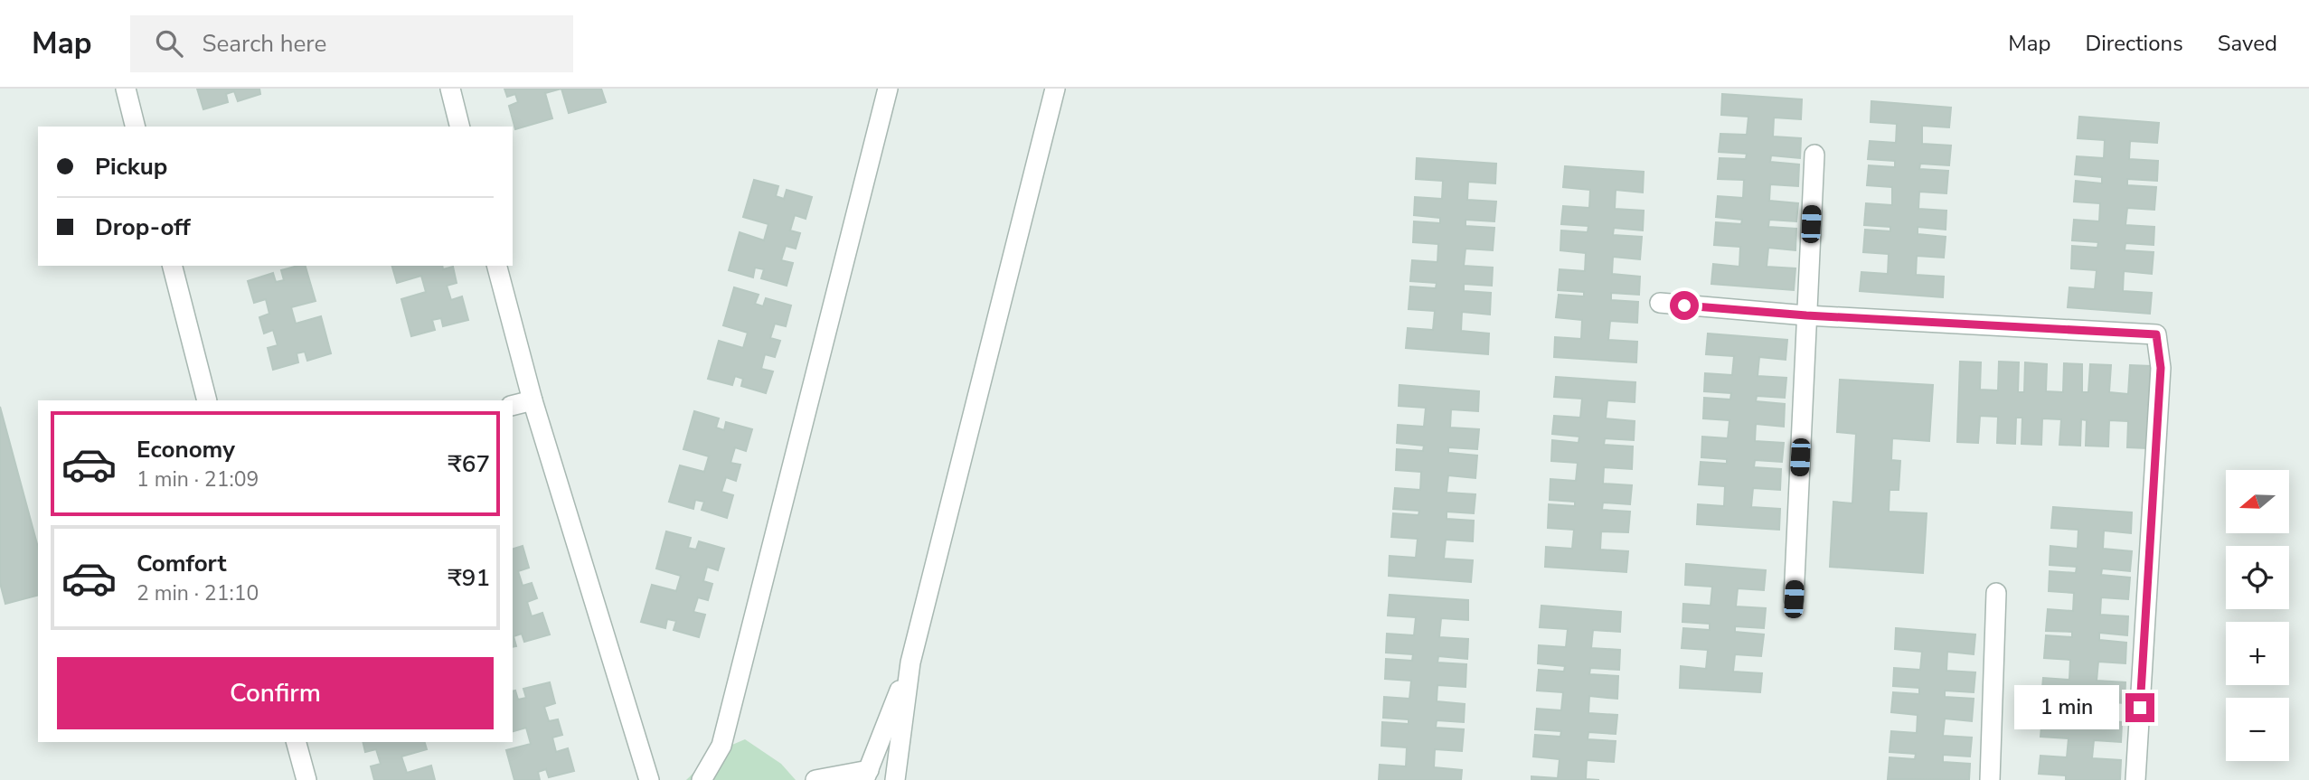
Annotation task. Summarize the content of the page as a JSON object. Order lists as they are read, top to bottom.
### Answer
{
  "north": "left",
  "page": {
    "header": "Map",
    "search": "Search here",
    "nav": ["Map", "Directions", "Saved"],
    "banner": ["Pickup", "Drop-off"],
    "list": [
      {
        "name": "Economy",
        "note": "1 min · 21:09",
        "value": "₹67"
      },
      {
        "name": "Comfort",
        "note": "2 min · 21:10",
        "value": "₹91"
      }
    ],
    "map_buttons": ["+", "−"],
    "buttons": "Confirm",
    "bubble": "1 min"
  }
}
